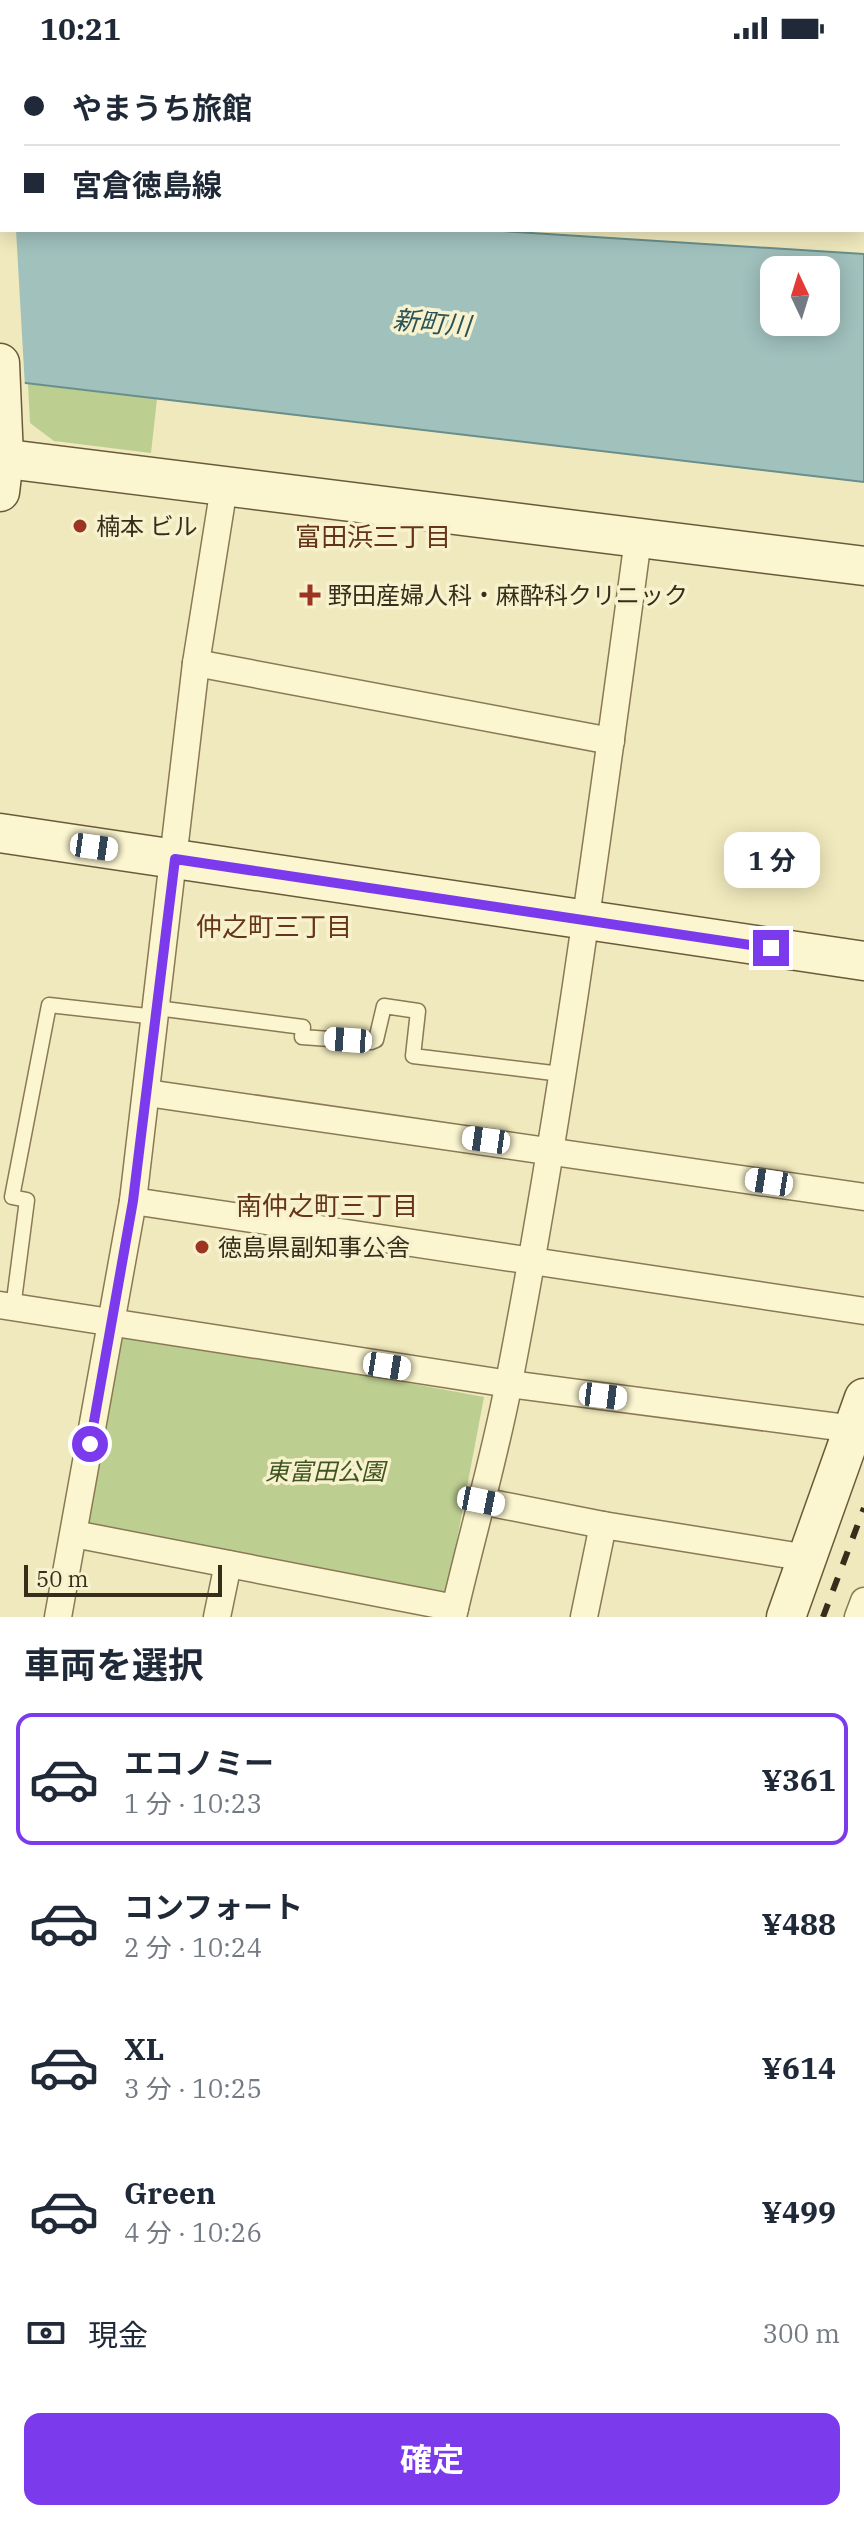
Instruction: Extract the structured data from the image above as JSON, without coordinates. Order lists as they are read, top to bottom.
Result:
{
  "districts": ["富田浜三丁目", "仲之町三丁目", "南仲之町三丁目"],
  "water": ["新町川"],
  "parks": ["東富田公園"],
  "places": {
    "other": ["楠本 ビル", "徳島県副知事公舎"],
    "health": ["野田産婦人科・麻酔科クリニック"]
  },
  "scale_bar": "50 m",
  "north": "top",
  "page": {
    "status": "10:21",
    "banner": ["やまうち旅館", "宮倉徳島線"],
    "bubble": "1 分",
    "scale": "50 m",
    "heading": "車両を選択",
    "list": [
      {
        "name": "エコノミー",
        "note": "1 分 · 10:23",
        "value": "¥361"
      },
      {
        "name": "コンフォート",
        "note": "2 分 · 10:24",
        "value": "¥488"
      },
      {
        "name": "XL",
        "note": "3 分 · 10:25",
        "value": "¥614"
      },
      {
        "name": "Green",
        "note": "4 分 · 10:26",
        "value": "¥499"
      }
    ],
    "pay": ["現金", "300 m"],
    "buttons": "確定"
  }
}
